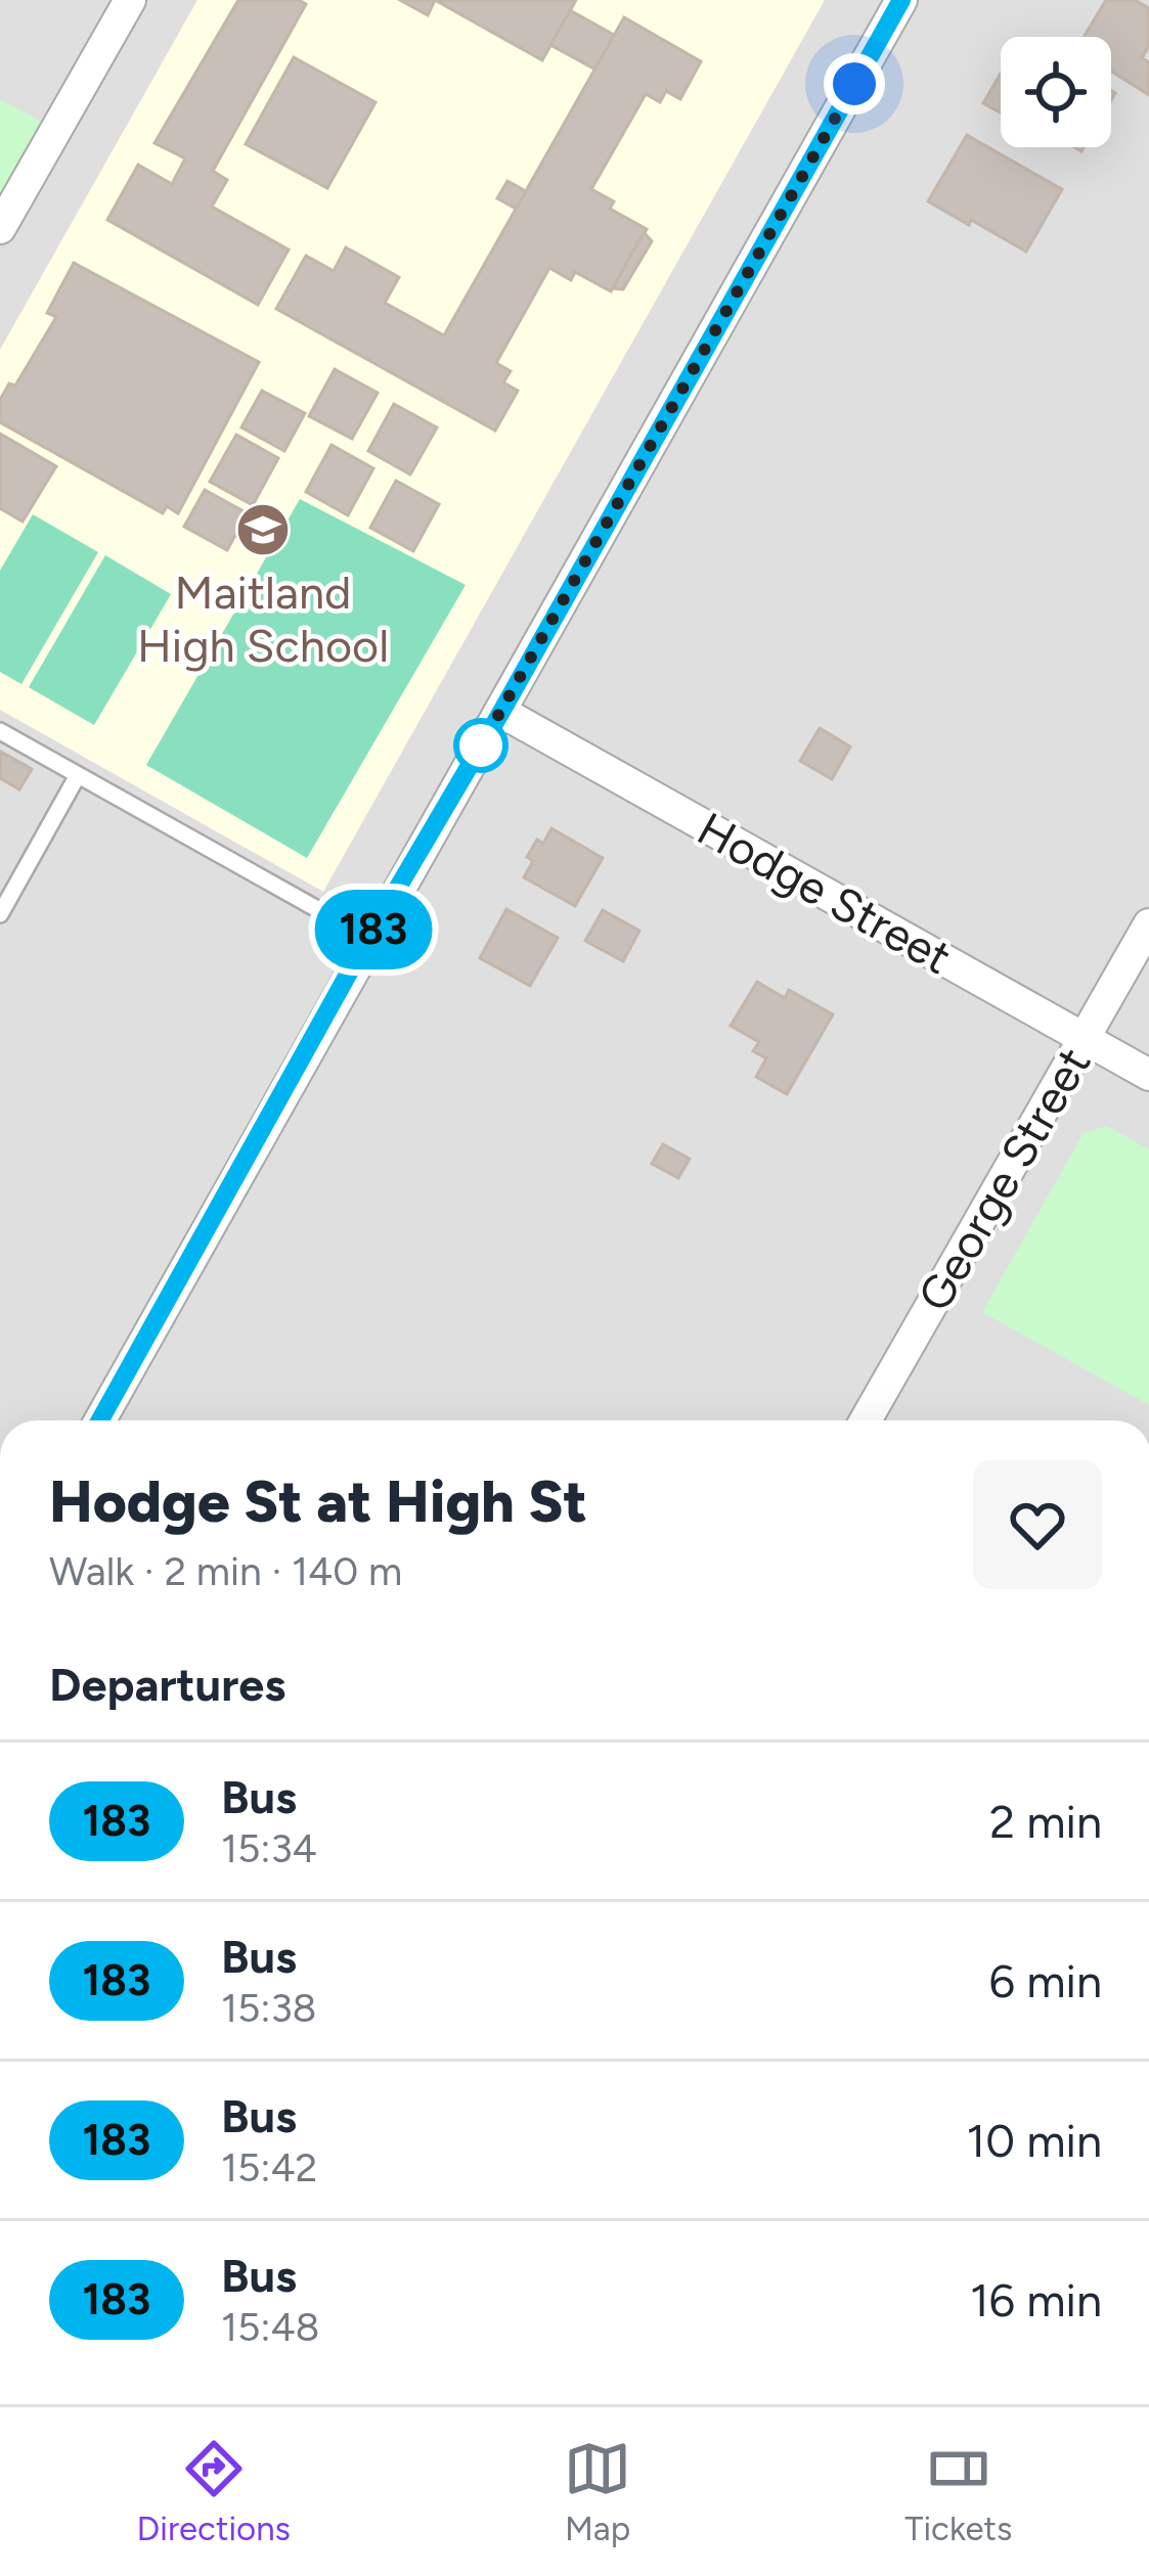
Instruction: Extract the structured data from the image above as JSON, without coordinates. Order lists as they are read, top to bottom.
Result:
{
  "streets": {
    "street": ["Hodge Street", "George Street"]
  },
  "crossings": [
    ["Hodge Street", "George Street"]
  ],
  "places": {
    "school or university": ["Maitland High School"]
  },
  "lines": ["bus line 183"],
  "page": {
    "on_map": "183",
    "heading": [
      ["Hodge St at High St", "Walk · 2 min · 140 m"],
      "Departures"
    ],
    "list": [
      {
        "mark": "183",
        "name": "Bus",
        "note": "15:34",
        "value": "2 min"
      },
      {
        "mark": "183",
        "name": "Bus",
        "note": "15:38",
        "value": "6 min"
      },
      {
        "mark": "183",
        "name": "Bus",
        "note": "15:42",
        "value": "10 min"
      },
      {
        "mark": "183",
        "name": "Bus",
        "note": "15:48",
        "value": "16 min"
      }
    ],
    "tabs": ["Directions", "Map", "Tickets"]
  }
}
